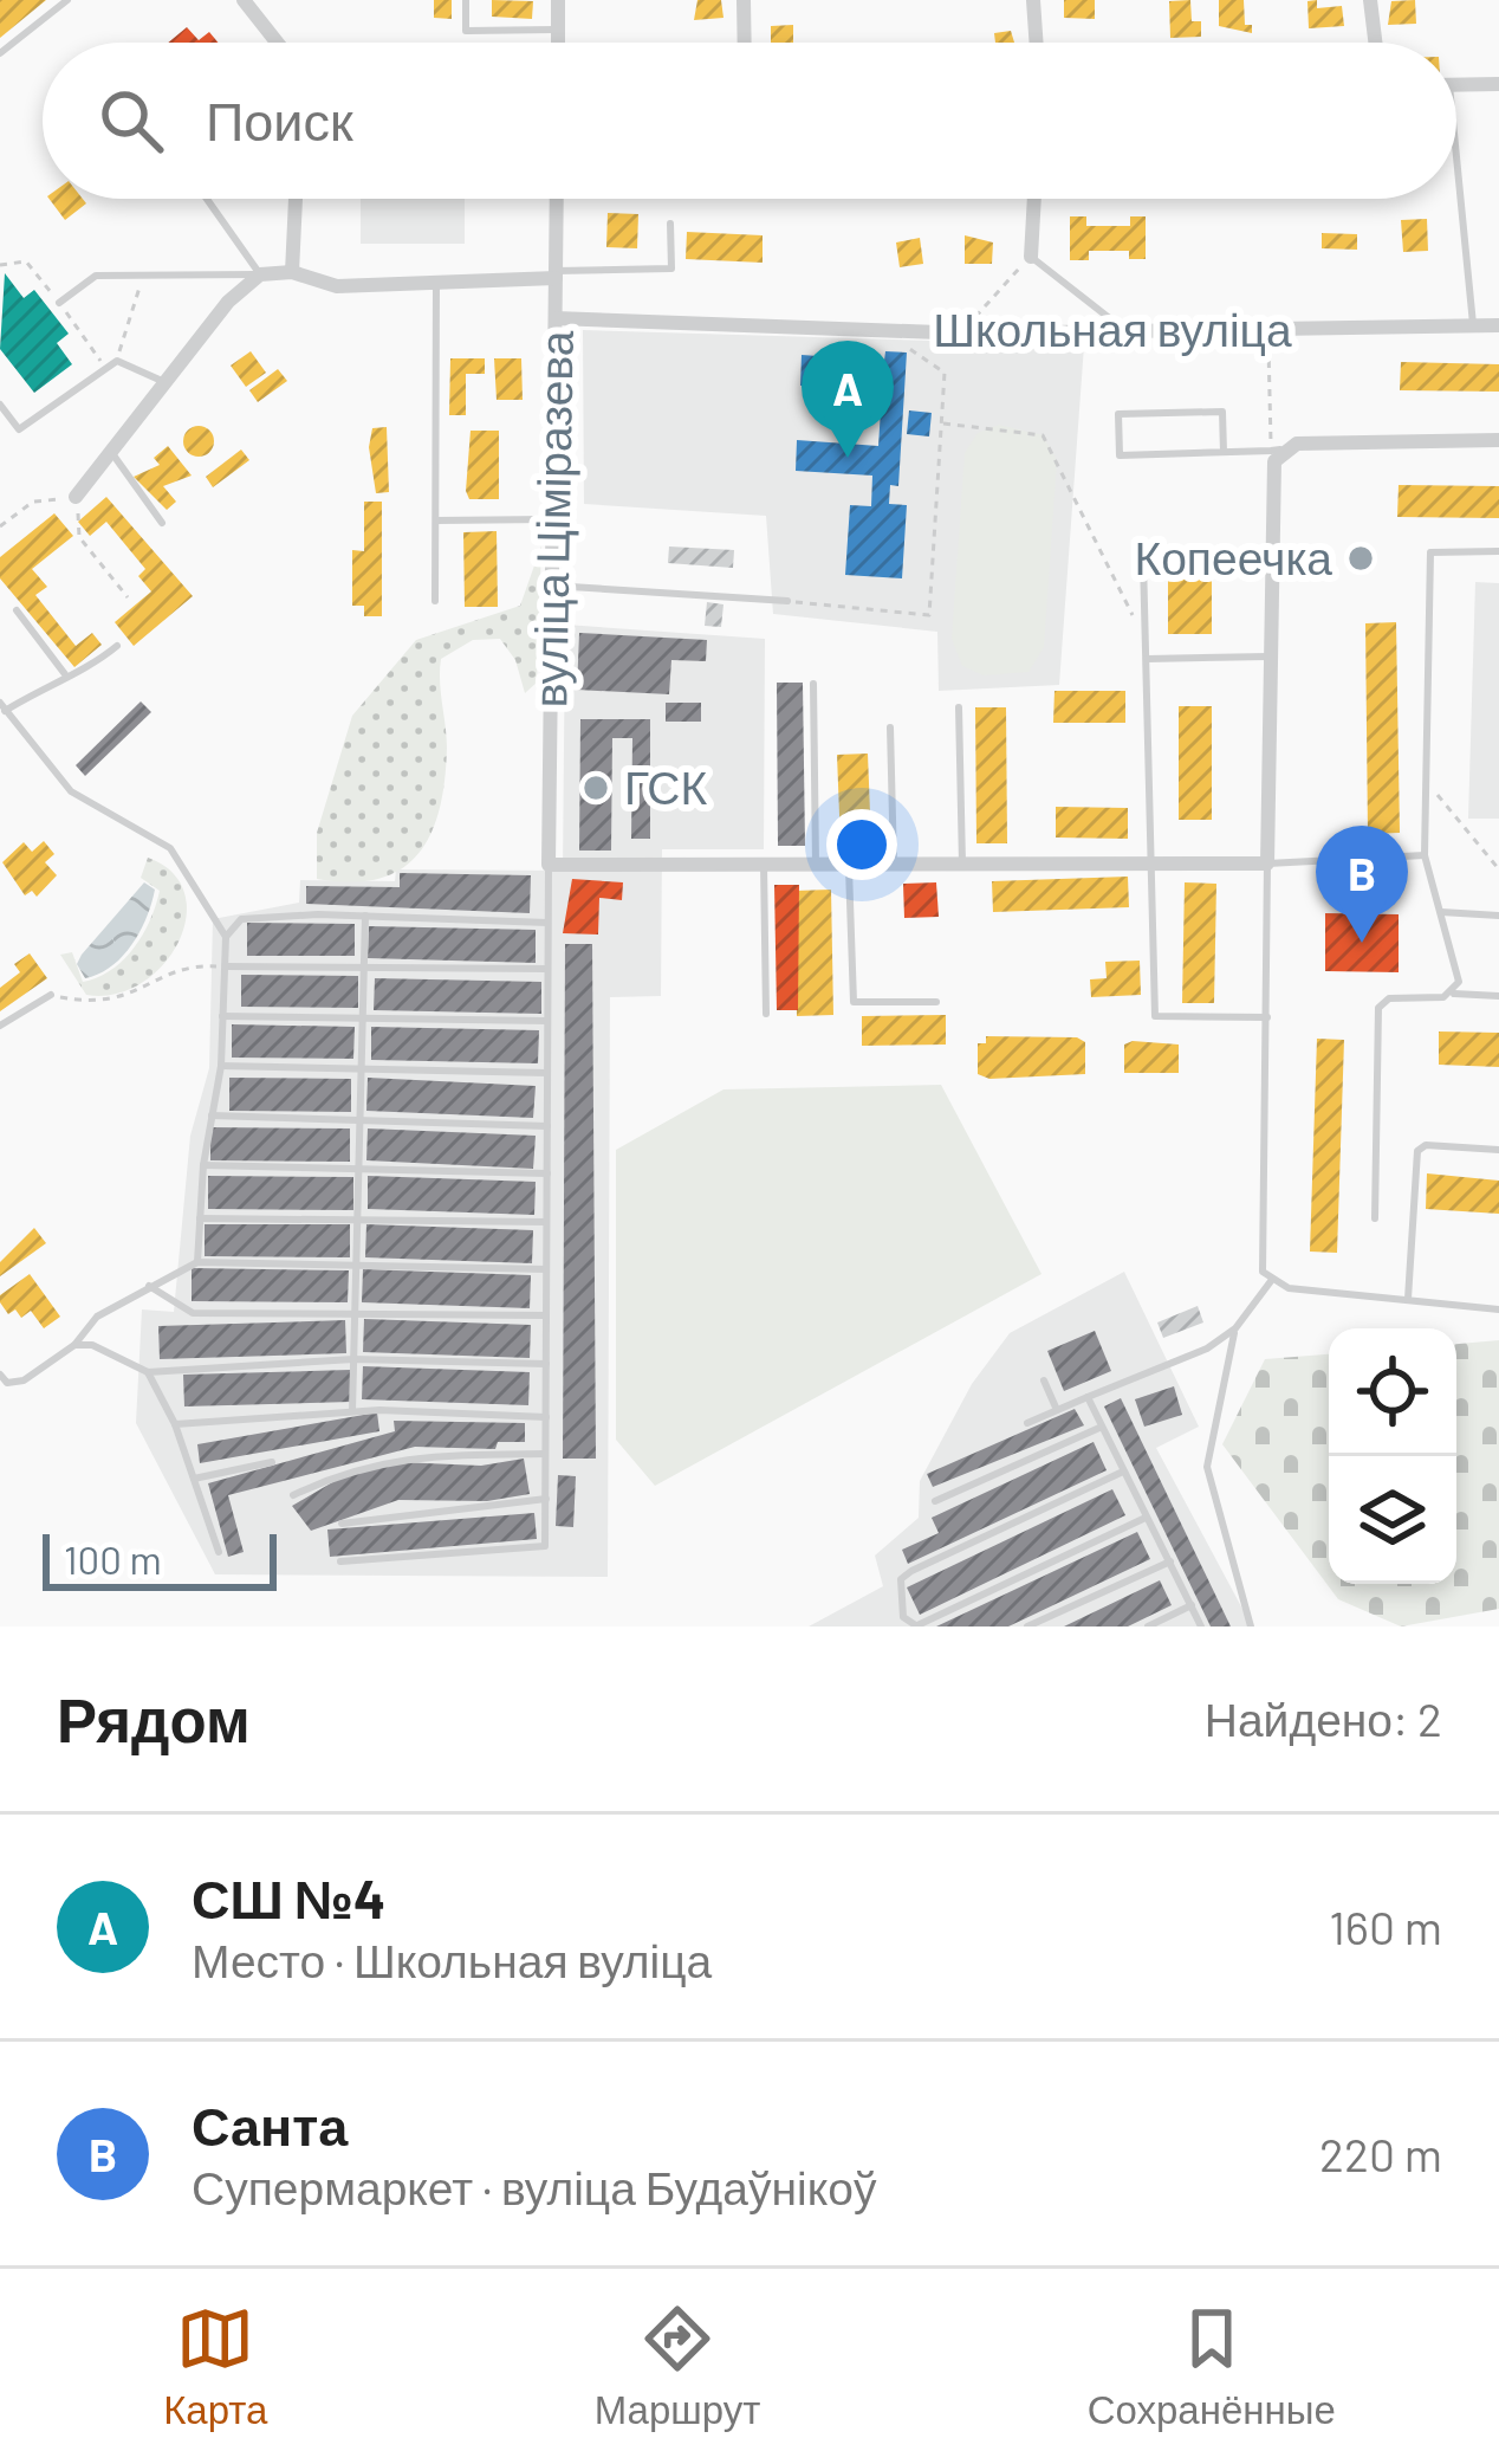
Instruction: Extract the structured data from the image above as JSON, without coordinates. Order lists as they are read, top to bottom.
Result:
{
  "streets": {
    "street": ["Школьная вуліца", "вуліца Ціміразева"]
  },
  "crossings": [
    ["Школьная вуліца", "вуліца Ціміразева"]
  ],
  "places": ["Копеечка", "ГСК"],
  "scale_bar": "100 m",
  "page": {
    "search": "Поиск",
    "pins": ["A", "B"],
    "scale": "100 m",
    "heading": ["Рядом", "Найдено: 2"],
    "list": [
      {
        "mark": "A",
        "name": "СШ №4",
        "note": "Место · Школьная вуліца",
        "value": "160 m"
      },
      {
        "mark": "B",
        "name": "Санта",
        "note": "Супермаркет · вуліца Будаўнікоў",
        "value": "220 m"
      }
    ],
    "nav": ["Карта", "Маршрут", "Сохранённые"]
  }
}
